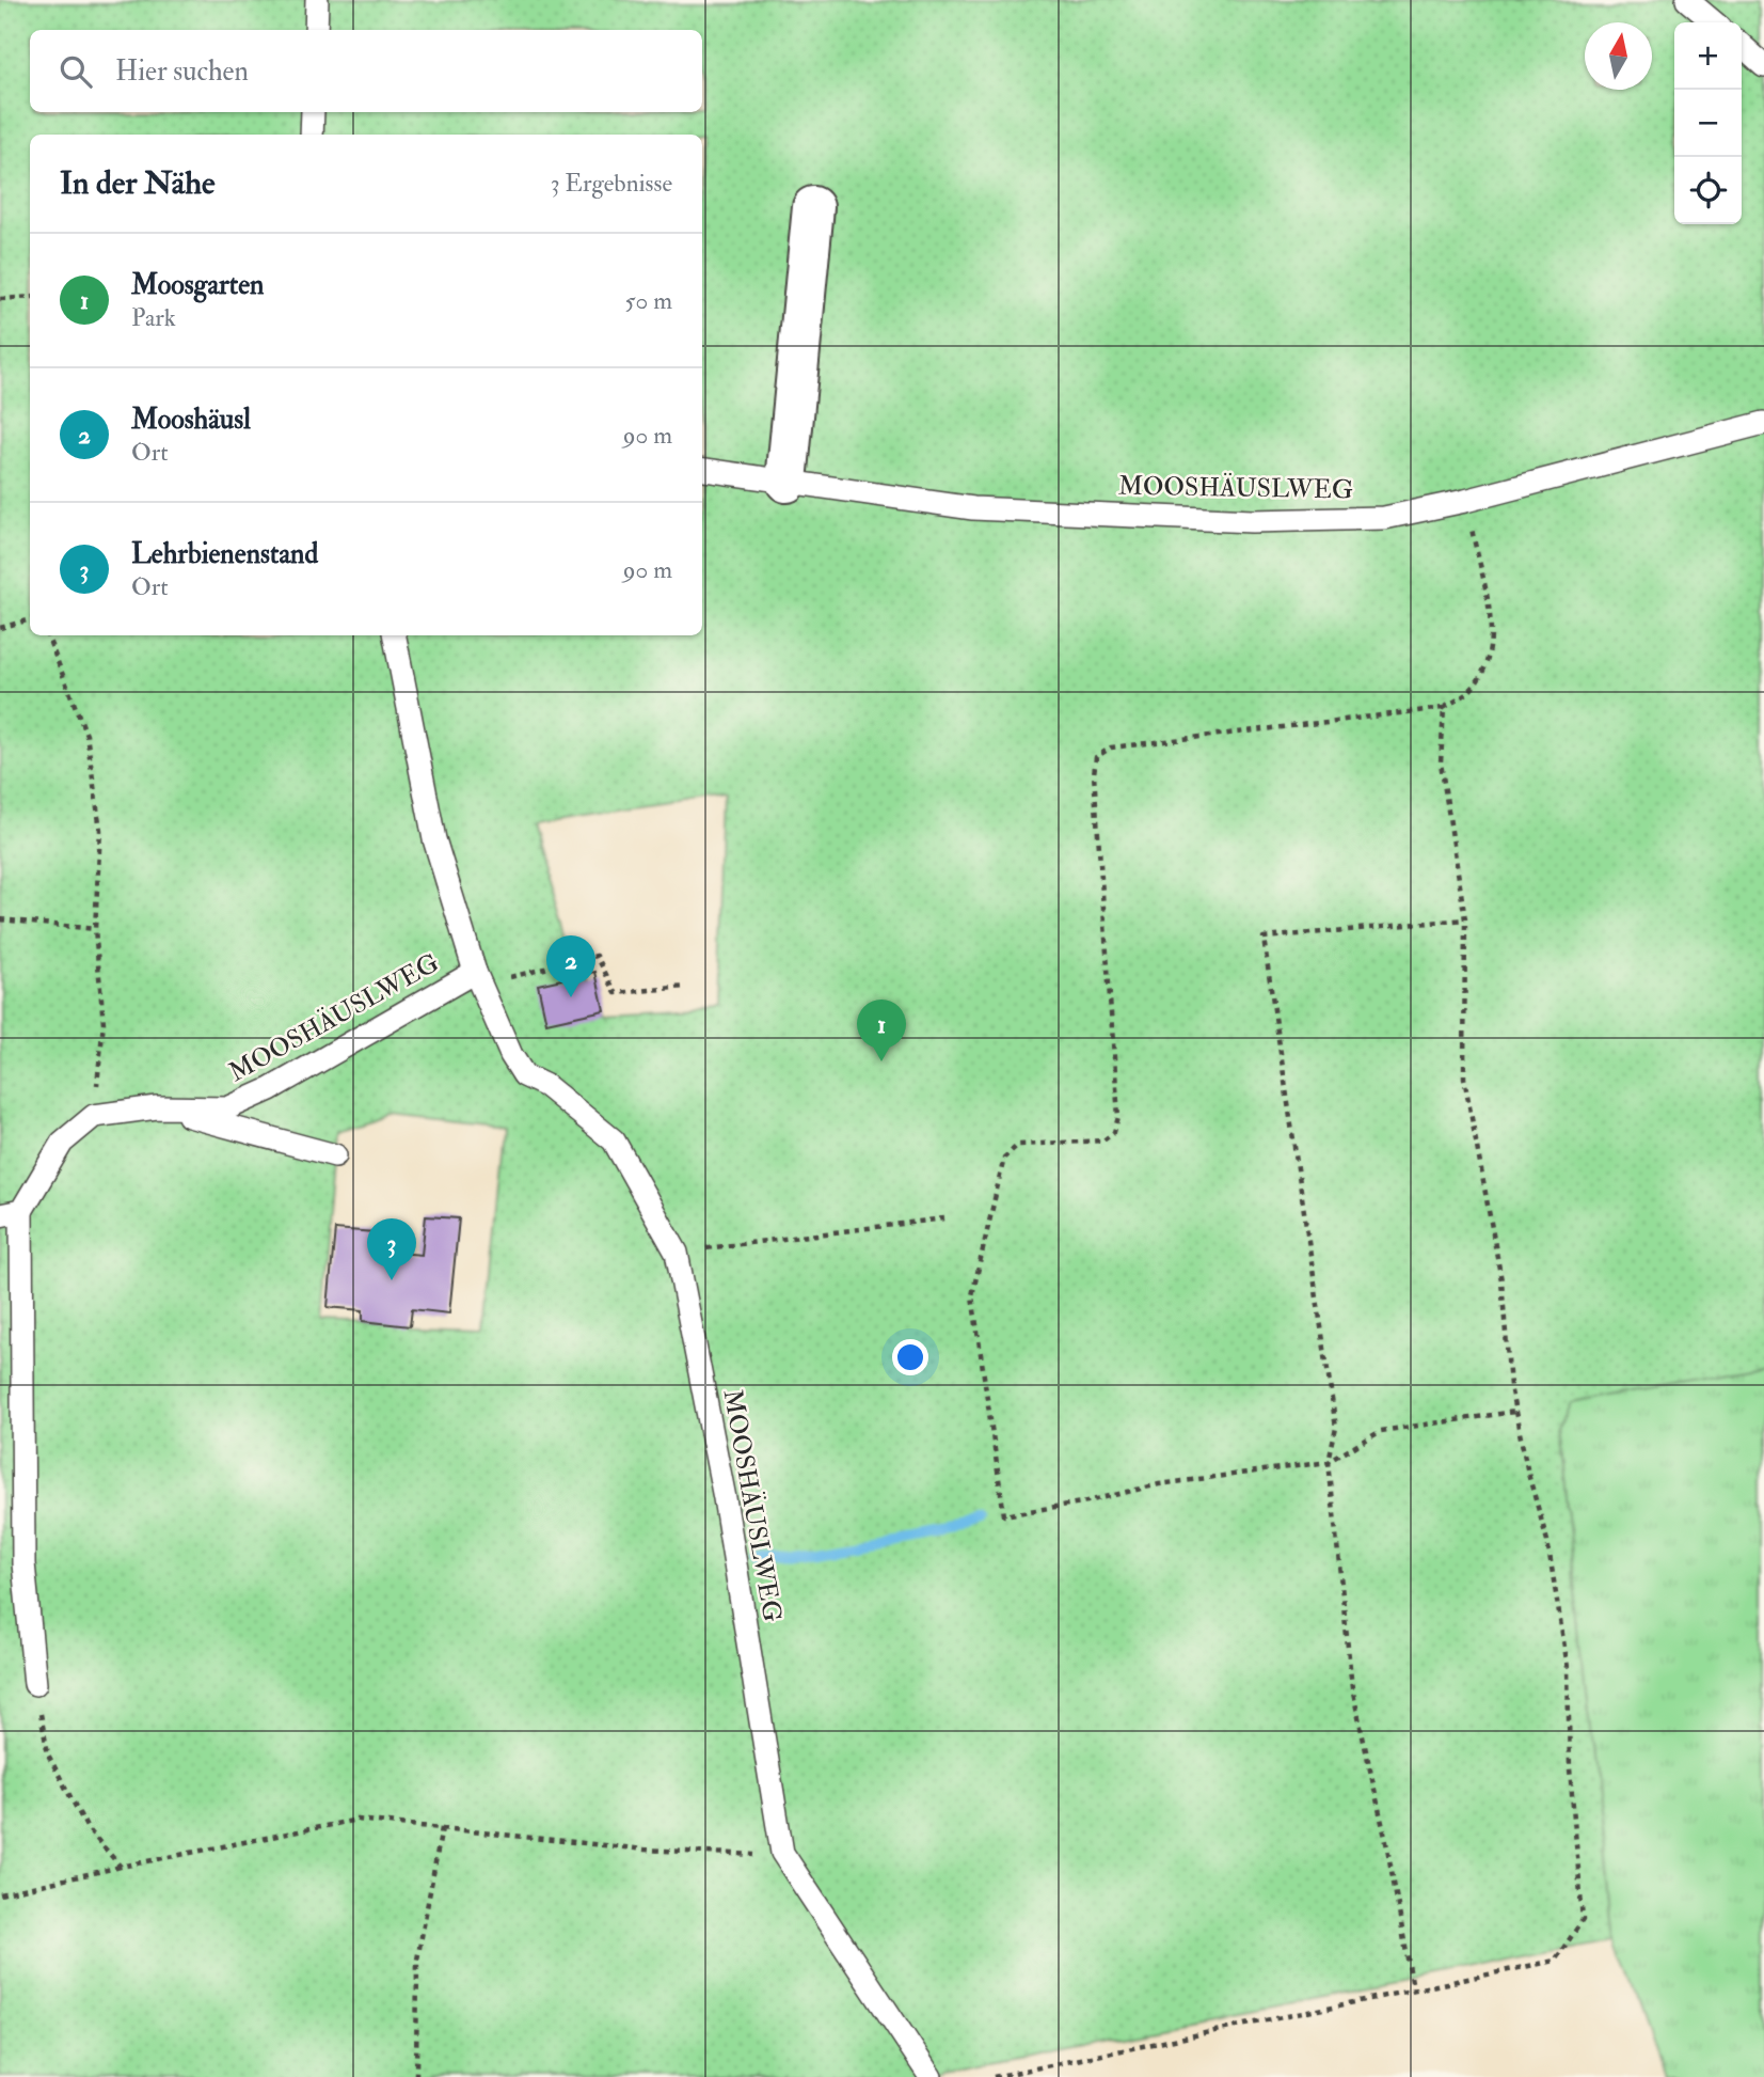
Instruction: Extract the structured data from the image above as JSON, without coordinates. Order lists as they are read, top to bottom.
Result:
{
  "streets": {
    "lane": ["MOOSHÄUSLWEG"]
  },
  "north": "top",
  "page": {
    "map_buttons": ["+", "−"],
    "search": "Hier suchen",
    "heading": ["In der Nähe", "3 Ergebnisse"],
    "list": [
      {
        "mark": "1",
        "name": "Moosgarten",
        "note": "Park",
        "value": "50 m"
      },
      {
        "mark": "2",
        "name": "Mooshäusl",
        "note": "Ort",
        "value": "90 m"
      },
      {
        "mark": "3",
        "name": "Lehrbienenstand",
        "note": "Ort",
        "value": "90 m"
      }
    ],
    "pins": ["2", "1", "3"]
  }
}
